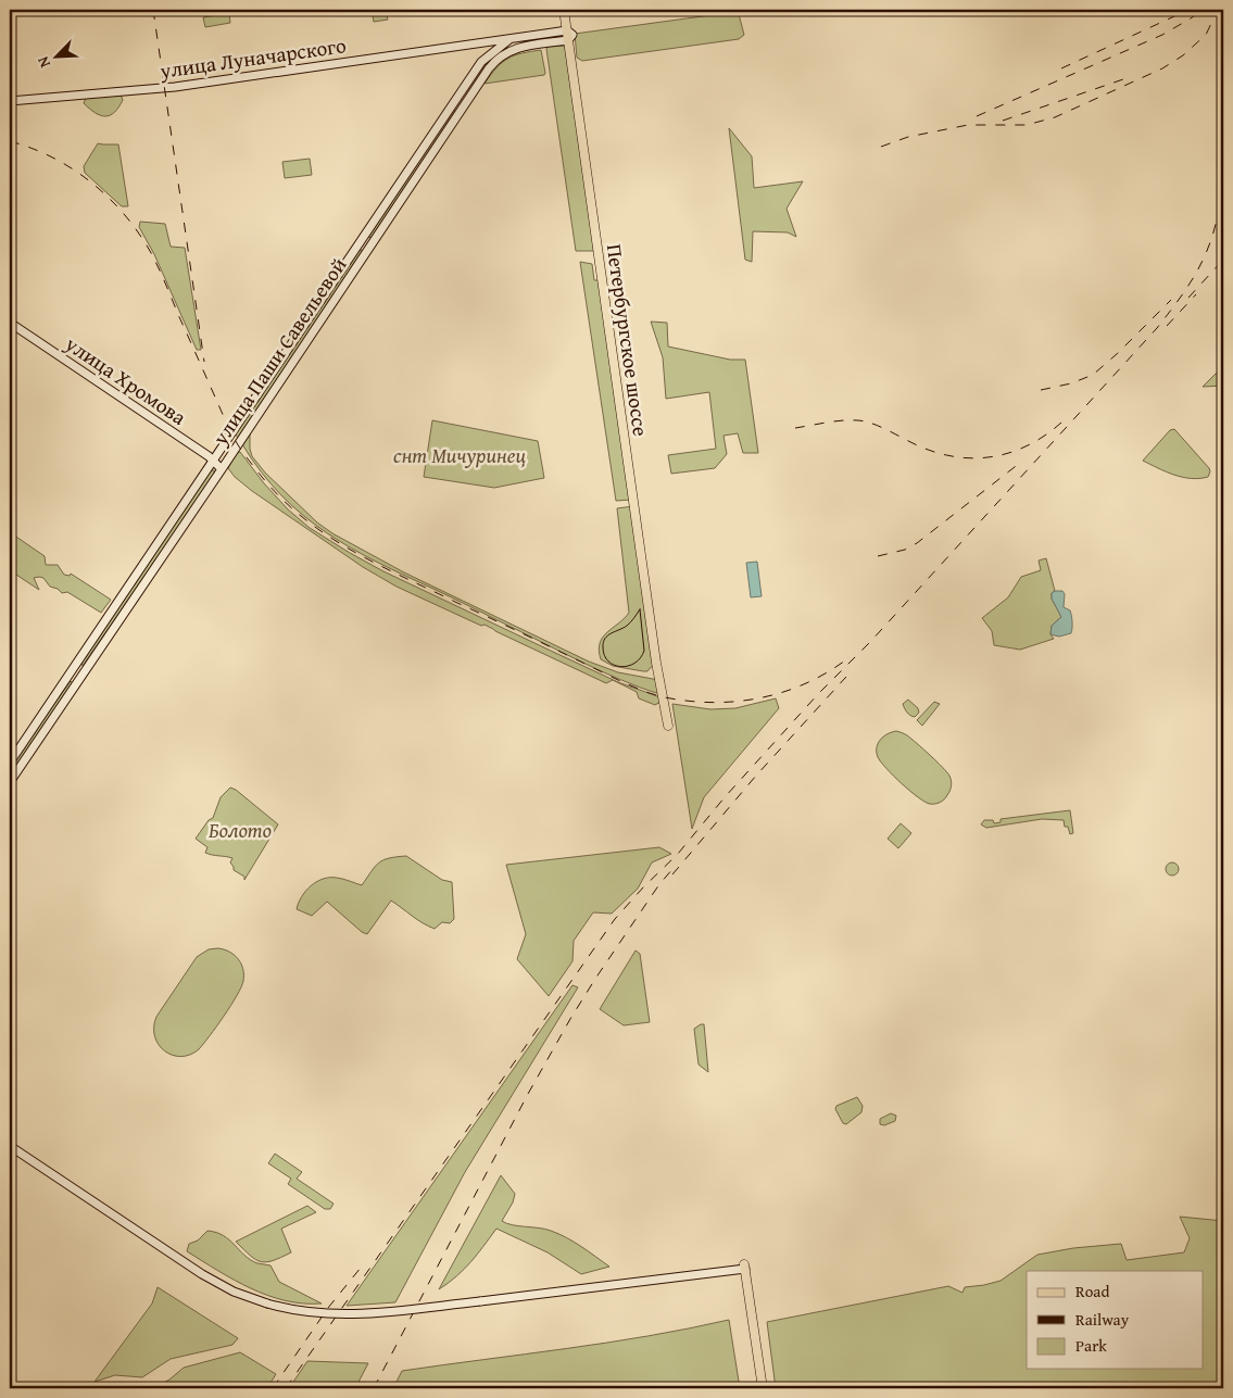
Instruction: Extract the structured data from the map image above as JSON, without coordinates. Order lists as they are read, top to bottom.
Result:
{
  "streets": {
    "main road": [
      "улица Луначарского",
      "Петербургское шоссе",
      "улица Паши Савельевой",
      "улица Хромова"
    ]
  },
  "crossings": [
    ["улица Луначарского", "улица Паши Савельевой"],
    ["Петербургское шоссе", "улица Паши Савельевой"],
    ["улица Паши Савельевой", "улица Хромова"]
  ],
  "parks": ["снт Мичуринец", "Болото"],
  "legend": ["Road", "Railway", "Park"],
  "north": "bottom left"
}
